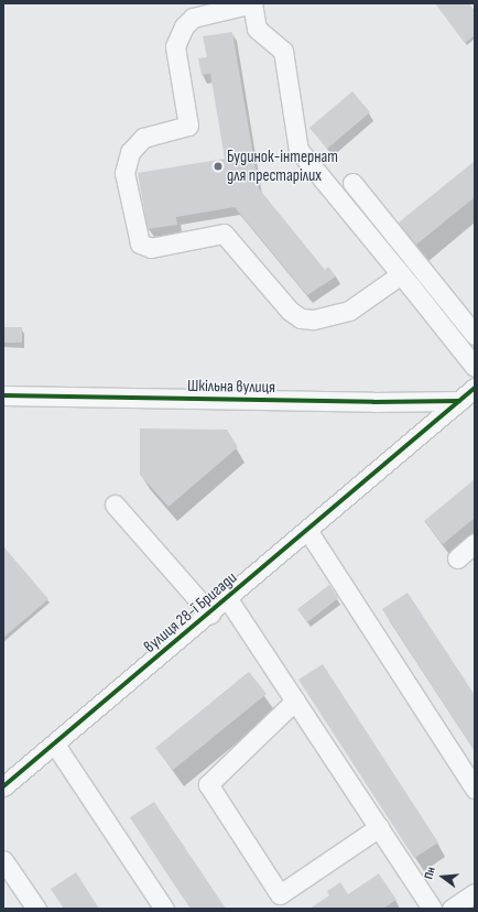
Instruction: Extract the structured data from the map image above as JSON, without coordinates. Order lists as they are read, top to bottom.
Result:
{
  "streets": {
    "street": ["Шкільна вулиця", "вулиця 28-ї Бригади"]
  },
  "crossings": [
    ["Шкільна вулиця", "вулиця 28-ї Бригади"]
  ],
  "places": ["Будинок-інтернат для престарілих"],
  "north": "left"
}
